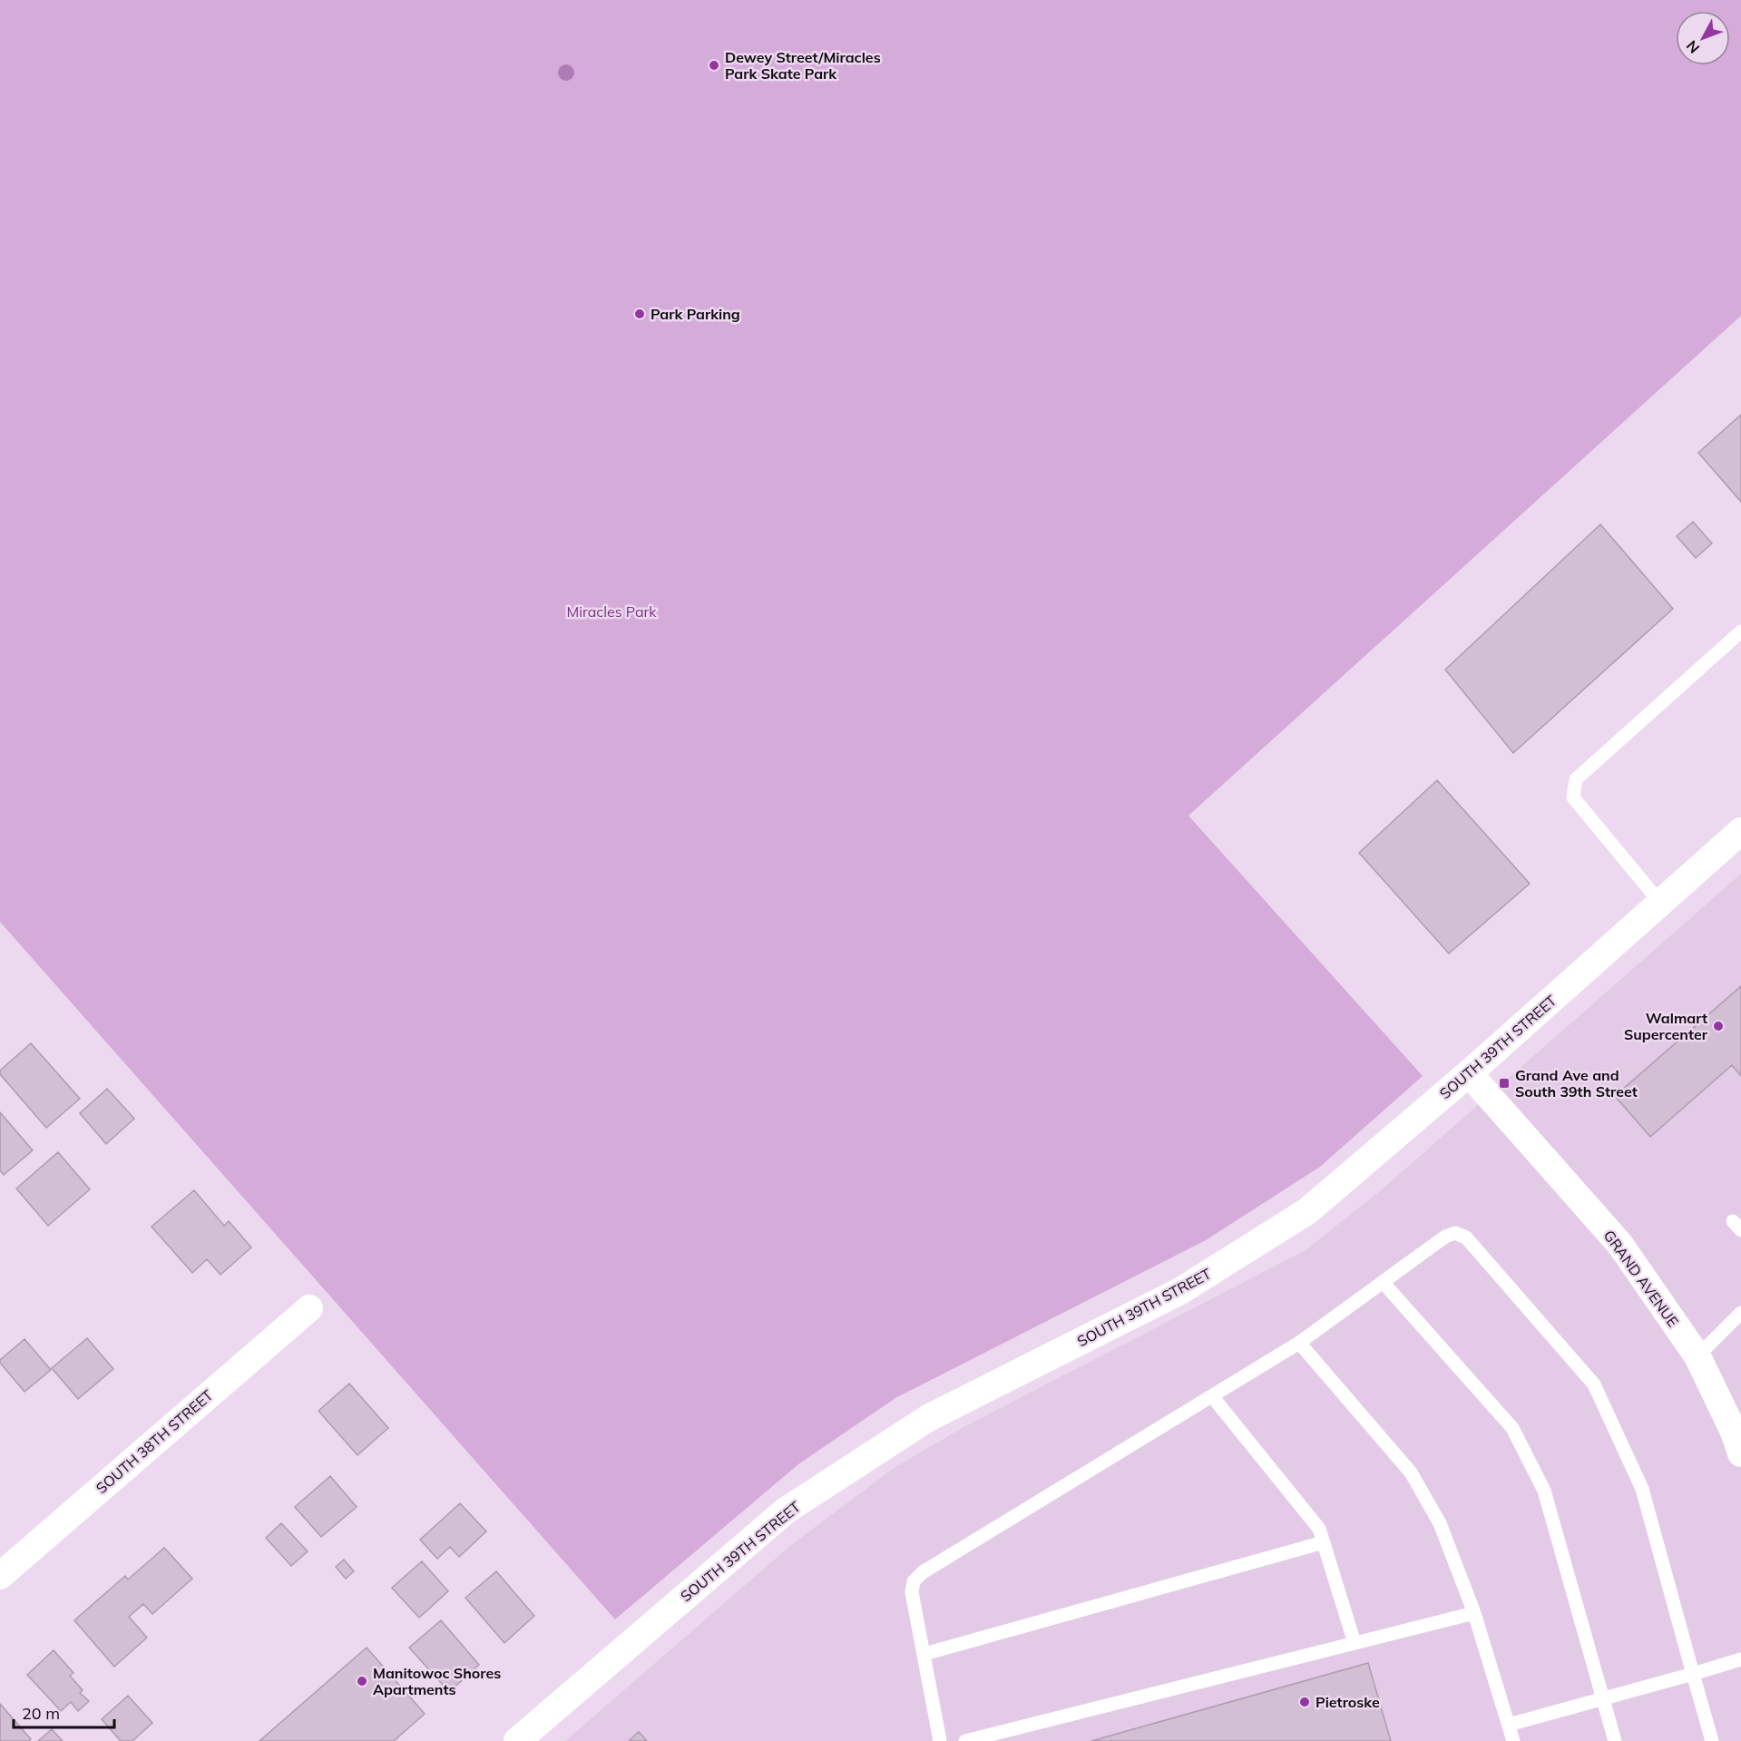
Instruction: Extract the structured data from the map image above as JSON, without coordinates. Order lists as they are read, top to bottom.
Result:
{
  "streets": {
    "street": ["SOUTH 39TH STREET", "GRAND AVENUE", "SOUTH 38TH STREET"]
  },
  "crossings": [
    ["SOUTH 39TH STREET", "GRAND AVENUE"]
  ],
  "parks": ["Miracles Park"],
  "places": {
    "other": [
      "Dewey Street/Miracles Park Skate Park",
      "Park Parking",
      "Walmart Supercenter",
      "Manitowoc Shores Apartments",
      "Pietroske"
    ],
    "transit": ["Grand Ave and South 39th Street"]
  },
  "scale_bar": "20 m",
  "north": "bottom left"
}
